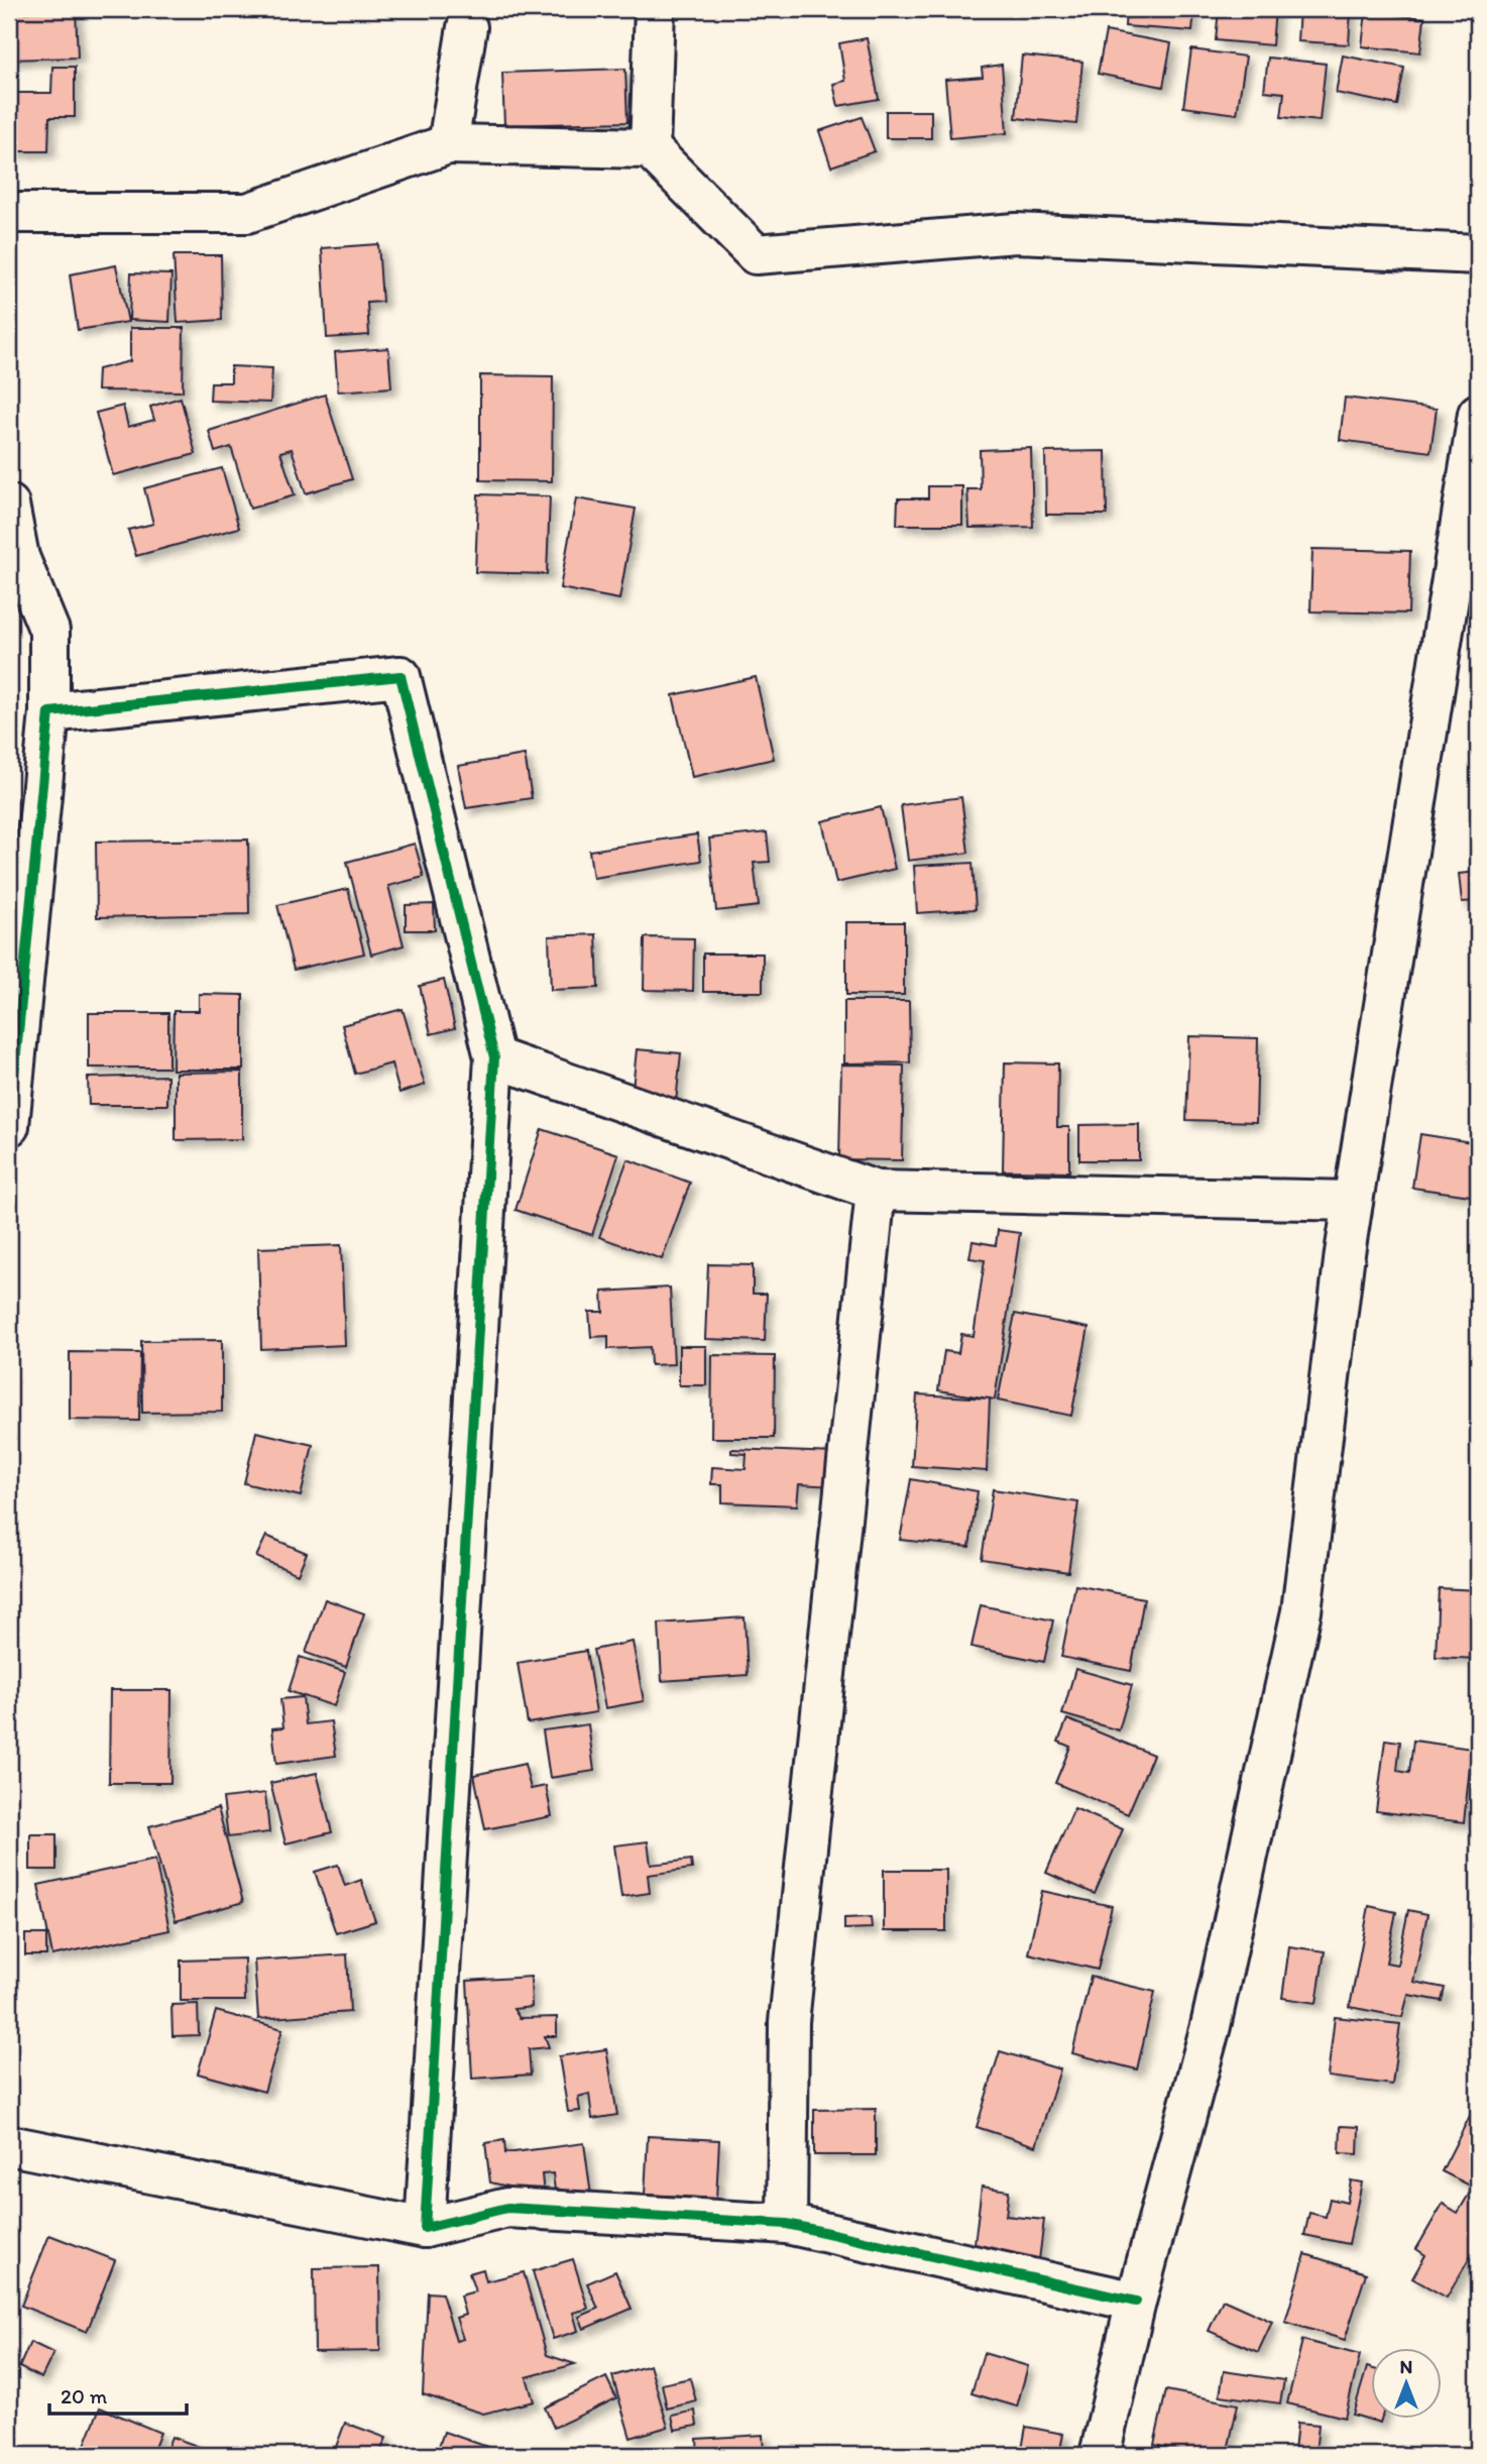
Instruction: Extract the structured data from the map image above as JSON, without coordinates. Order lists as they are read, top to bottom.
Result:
{
  "scale_bar": "20 m",
  "north": "top"
}
